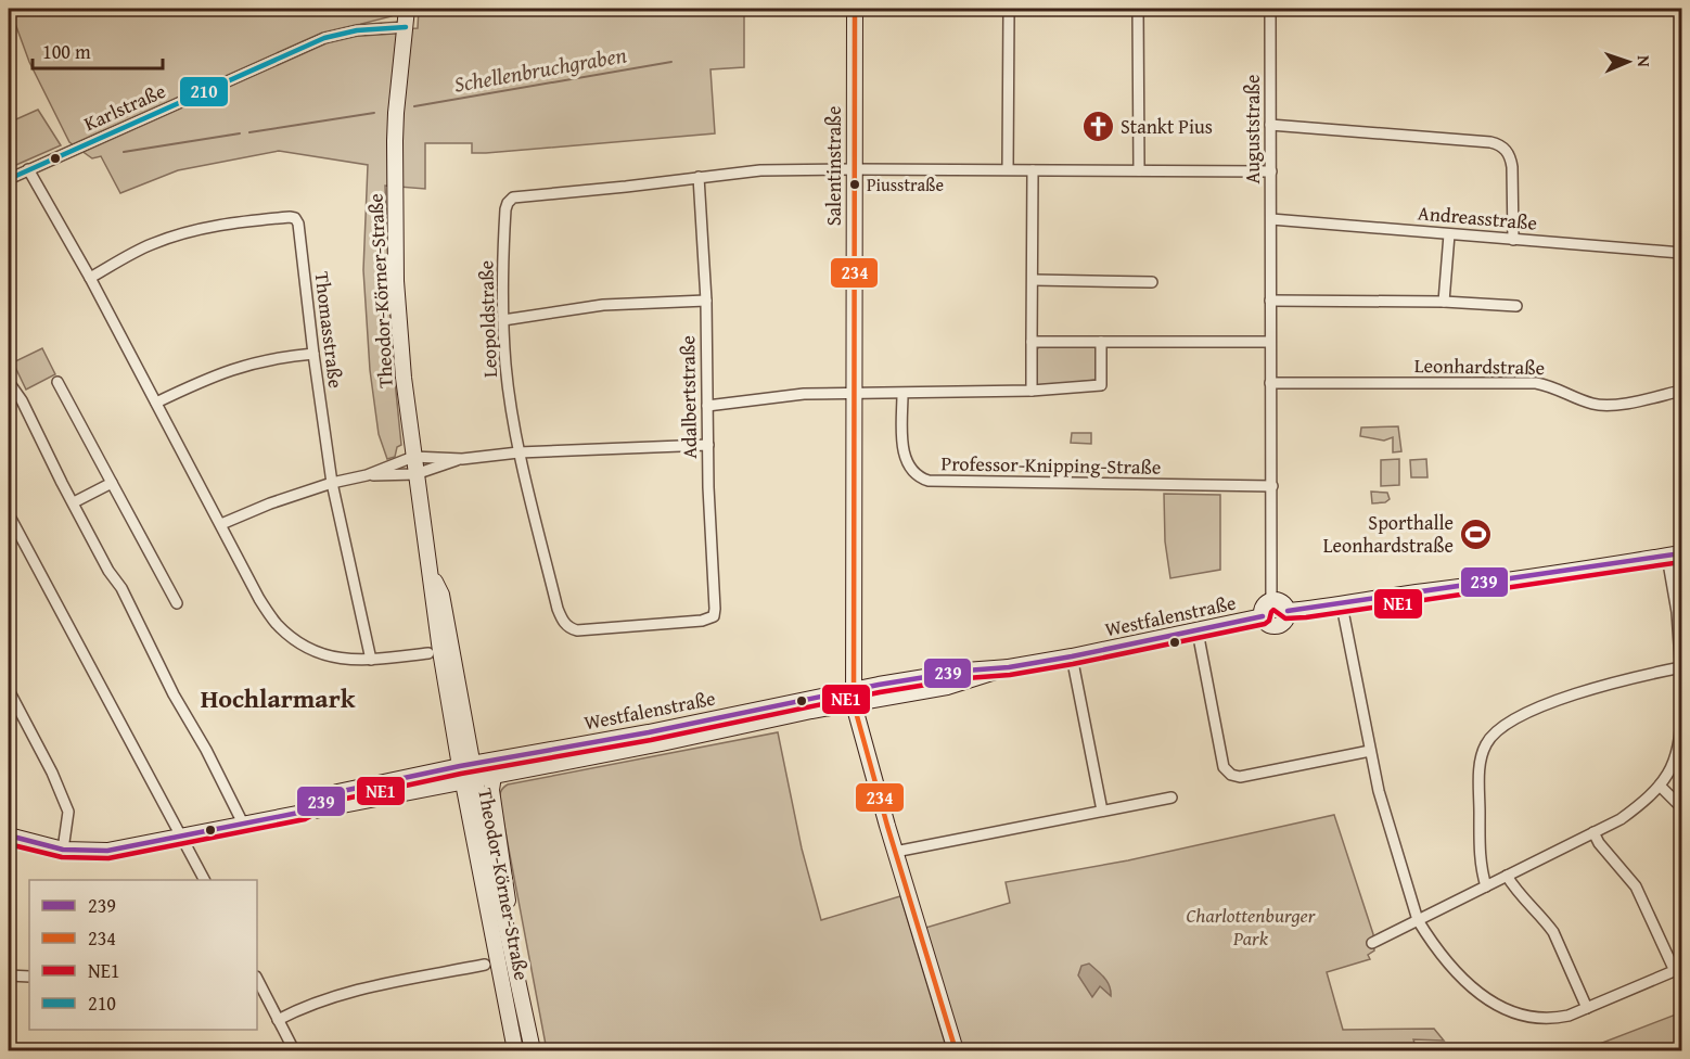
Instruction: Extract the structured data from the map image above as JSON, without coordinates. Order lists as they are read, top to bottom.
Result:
{
  "streets": {
    "main road": ["Salentinstraße", "Theodor-Körner-Straße", "Westfalenstraße"],
    "street": [
      "Karlstraße",
      "Auguststraße",
      "Andreasstraße",
      "Leopoldstraße",
      "Thomasstraße",
      "Leonhardstraße",
      "Adalbertstraße",
      "Professor-Knipping-Straße"
    ]
  },
  "crossings": [
    ["Karlstraße", "Theodor-Körner-Straße"],
    ["Auguststraße", "Andreasstraße"],
    ["Auguststraße", "Leonhardstraße"],
    ["Auguststraße", "Professor-Knipping-Straße"],
    ["Auguststraße", "Westfalenstraße"],
    ["Salentinstraße", "Leopoldstraße"],
    ["Salentinstraße", "Westfalenstraße"],
    ["Theodor-Körner-Straße", "Westfalenstraße"],
    ["Leopoldstraße", "Adalbertstraße"]
  ],
  "districts": ["Hochlarmark"],
  "water": ["Schellenbruchgraben"],
  "parks": ["Charlottenburger Park"],
  "places": {
    "church": ["Stankt Pius"],
    "other": ["Piusstraße"],
    "sports": ["Sporthalle Leonhardstraße"]
  },
  "lines": [
    "transit line 234",
    "transit line 210",
    "transit line 239",
    "transit line NE1"
  ],
  "legend": [
    "239",
    "234",
    "NE1",
    "210"
  ],
  "scale_bar": "100 m",
  "north": "right"
}
